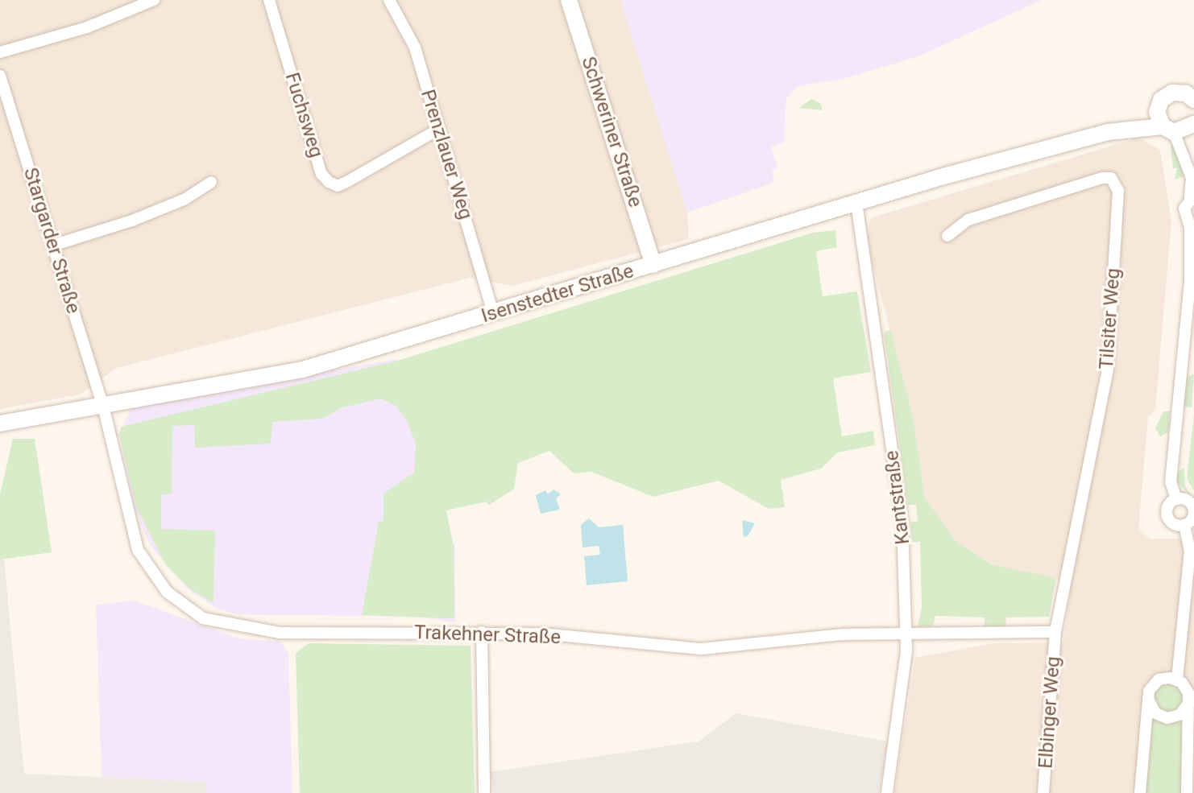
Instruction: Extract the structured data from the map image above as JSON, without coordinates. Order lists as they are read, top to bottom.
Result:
{
  "streets": {
    "street": [
      "Fuchsweg",
      "Schweriner Straße",
      "Prenzlauer Weg",
      "Stargarder Straße",
      "Isenstedter Straße",
      "Tilsiter Weg",
      "Kantstraße",
      "Trakehner Straße",
      "Elbinger Weg"
    ]
  },
  "crossings": [
    ["Fuchsweg", "Prenzlauer Weg"],
    ["Schweriner Straße", "Isenstedter Straße"],
    ["Prenzlauer Weg", "Isenstedter Straße"],
    ["Stargarder Straße", "Isenstedter Straße"],
    ["Stargarder Straße", "Trakehner Straße"],
    ["Isenstedter Straße", "Kantstraße"],
    ["Isenstedter Straße", "Trakehner Straße"],
    ["Tilsiter Weg", "Trakehner Straße"],
    ["Tilsiter Weg", "Elbinger Weg"],
    ["Kantstraße", "Trakehner Straße"],
    ["Trakehner Straße", "Elbinger Weg"]
  ]
}
